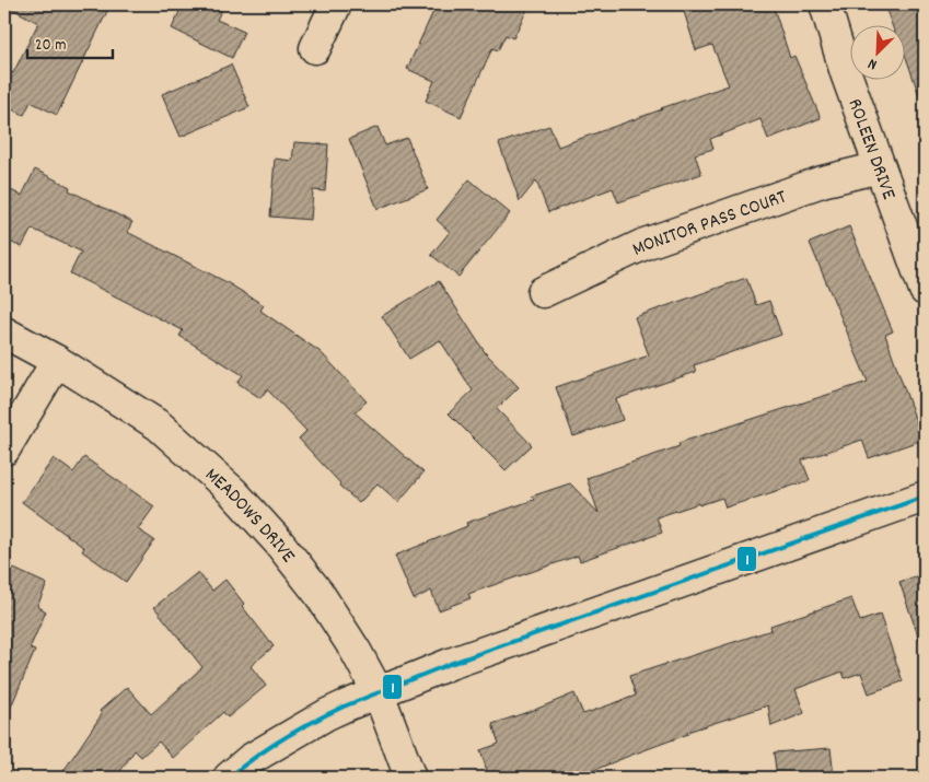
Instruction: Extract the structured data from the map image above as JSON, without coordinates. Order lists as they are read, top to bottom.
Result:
{
  "streets": {
    "street": ["ROLEEN DRIVE", "MONITOR PASS COURT", "MEADOWS DRIVE"]
  },
  "crossings": [
    ["ROLEEN DRIVE", "MONITOR PASS COURT"]
  ],
  "lines": ["transit line 1"],
  "scale_bar": "20 m",
  "north": "bottom left"
}
